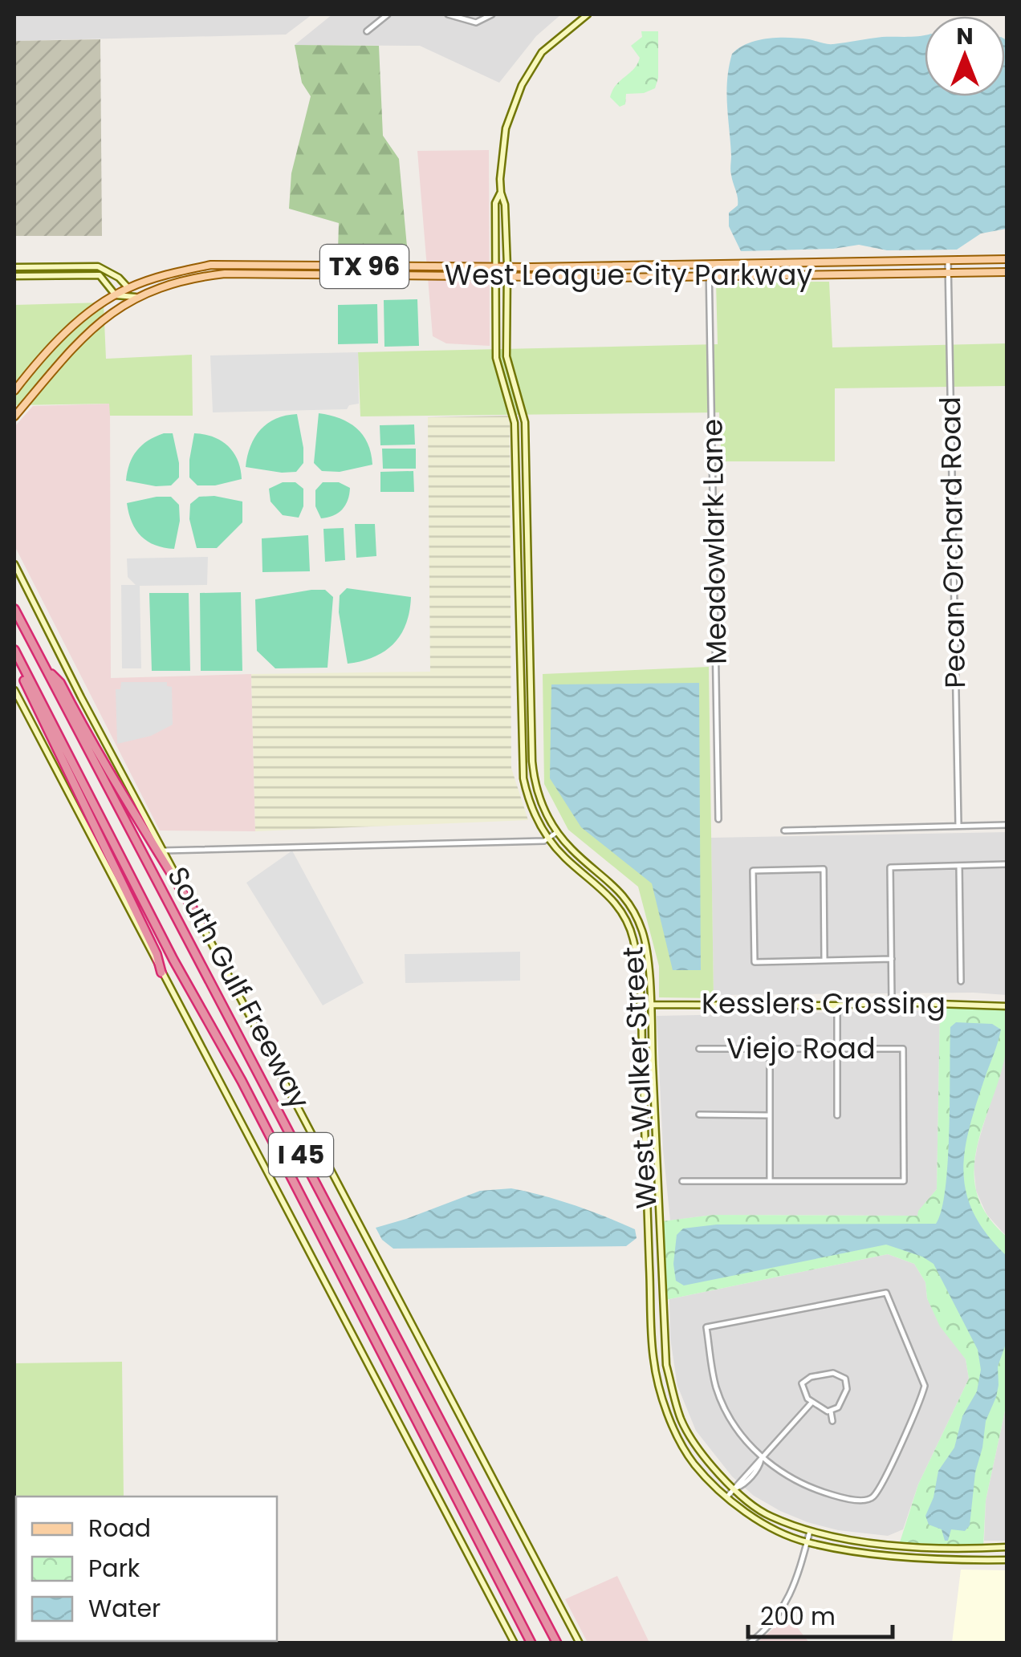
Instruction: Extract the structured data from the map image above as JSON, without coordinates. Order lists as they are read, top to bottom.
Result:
{
  "streets": {
    "highway": ["South Gulf Freeway", "I 45"],
    "main road": ["TX 96", "West League City Parkway"],
    "street": [
      "Meadowlark Lane",
      "Pecan Orchard Road",
      "Kesslers Crossing",
      "Viejo Road",
      "West Walker Street"
    ]
  },
  "crossings": [
    ["West League City Parkway", "Meadowlark Lane"],
    ["West League City Parkway", "Pecan Orchard Road"],
    ["West League City Parkway", "West Walker Street"],
    ["Kesslers Crossing", "West Walker Street"]
  ],
  "legend": ["Road", "Park", "Water"],
  "scale_bar": "200 m",
  "north": "top"
}
